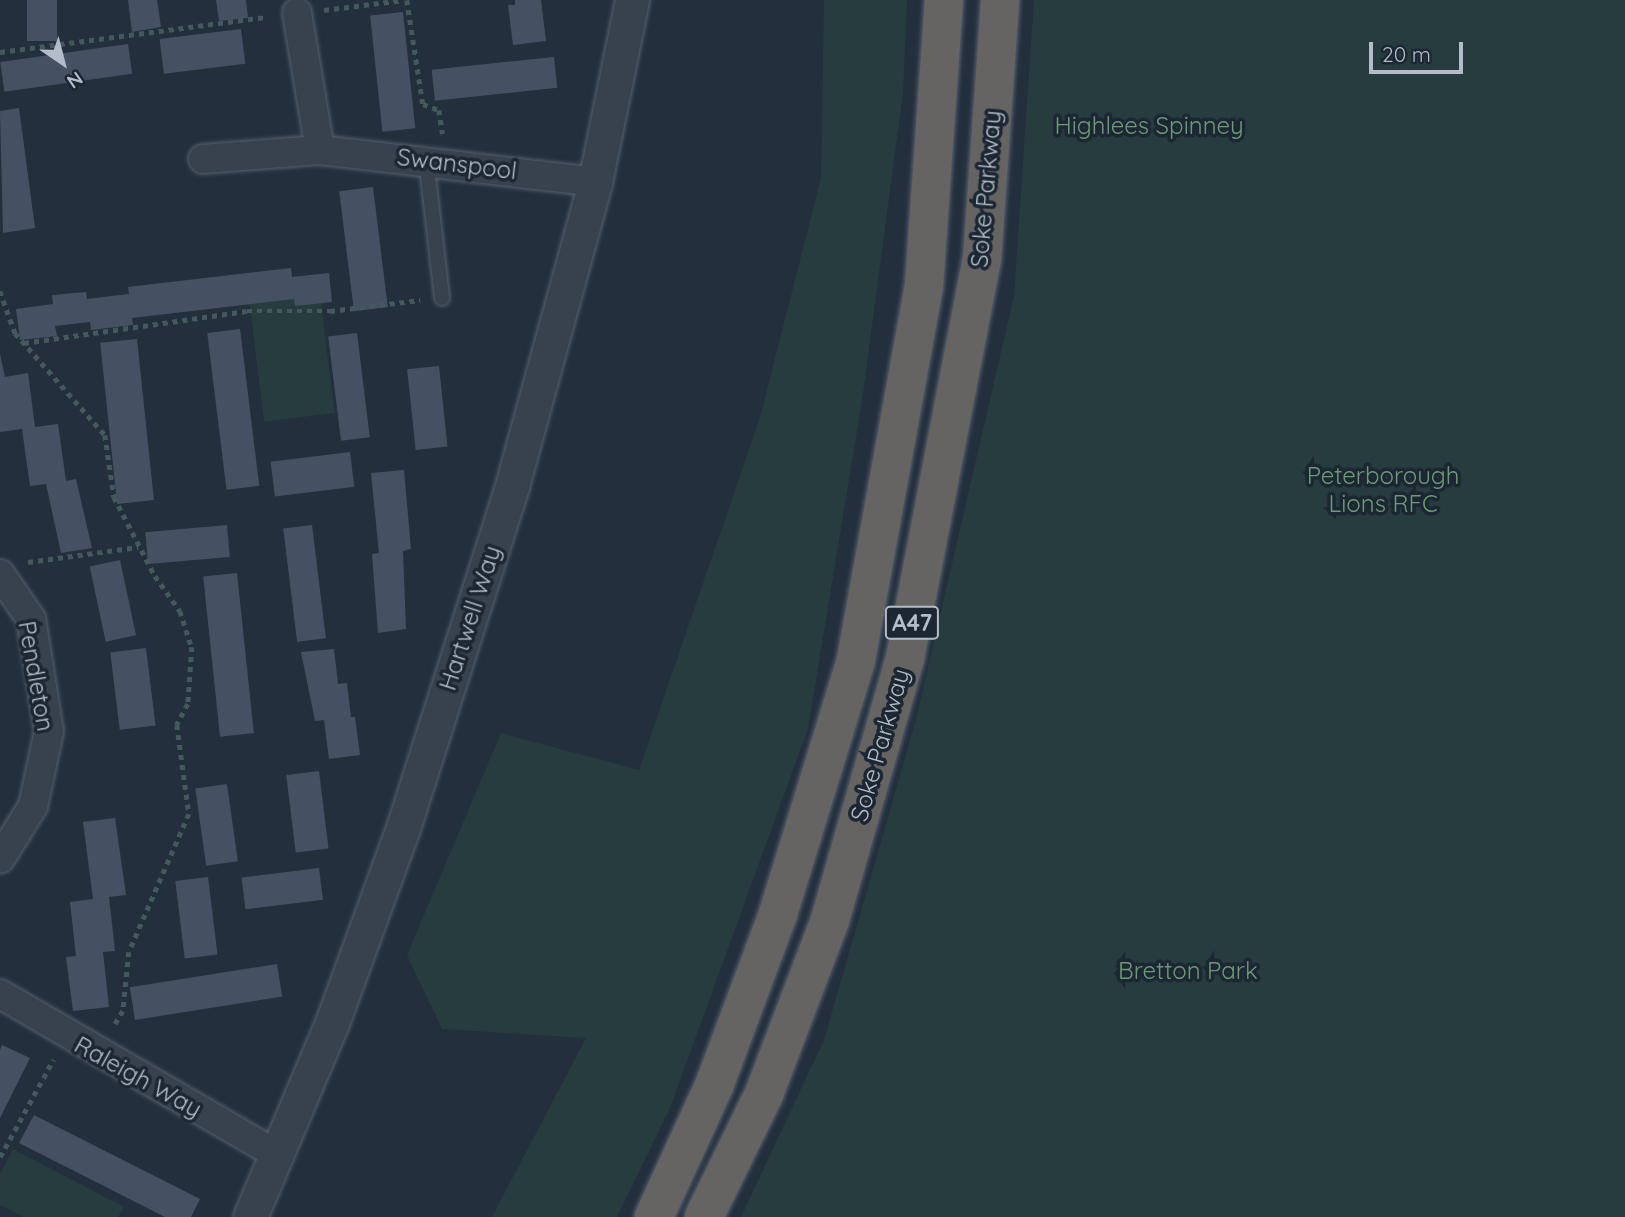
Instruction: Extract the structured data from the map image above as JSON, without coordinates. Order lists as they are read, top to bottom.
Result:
{
  "streets": {
    "highway": ["Soke Parkway", "A47"],
    "street": [
      "Swanspool",
      "Hartwell Way",
      "Pendleton",
      "Raleigh Way"
    ]
  },
  "crossings": [
    ["Swanspool", "Hartwell Way"],
    ["Hartwell Way", "Raleigh Way"]
  ],
  "parks": ["Highlees Spinney", "Peterborough Lions RFC", "Bretton Park"],
  "scale_bar": "20 m",
  "north": "bottom right"
}
